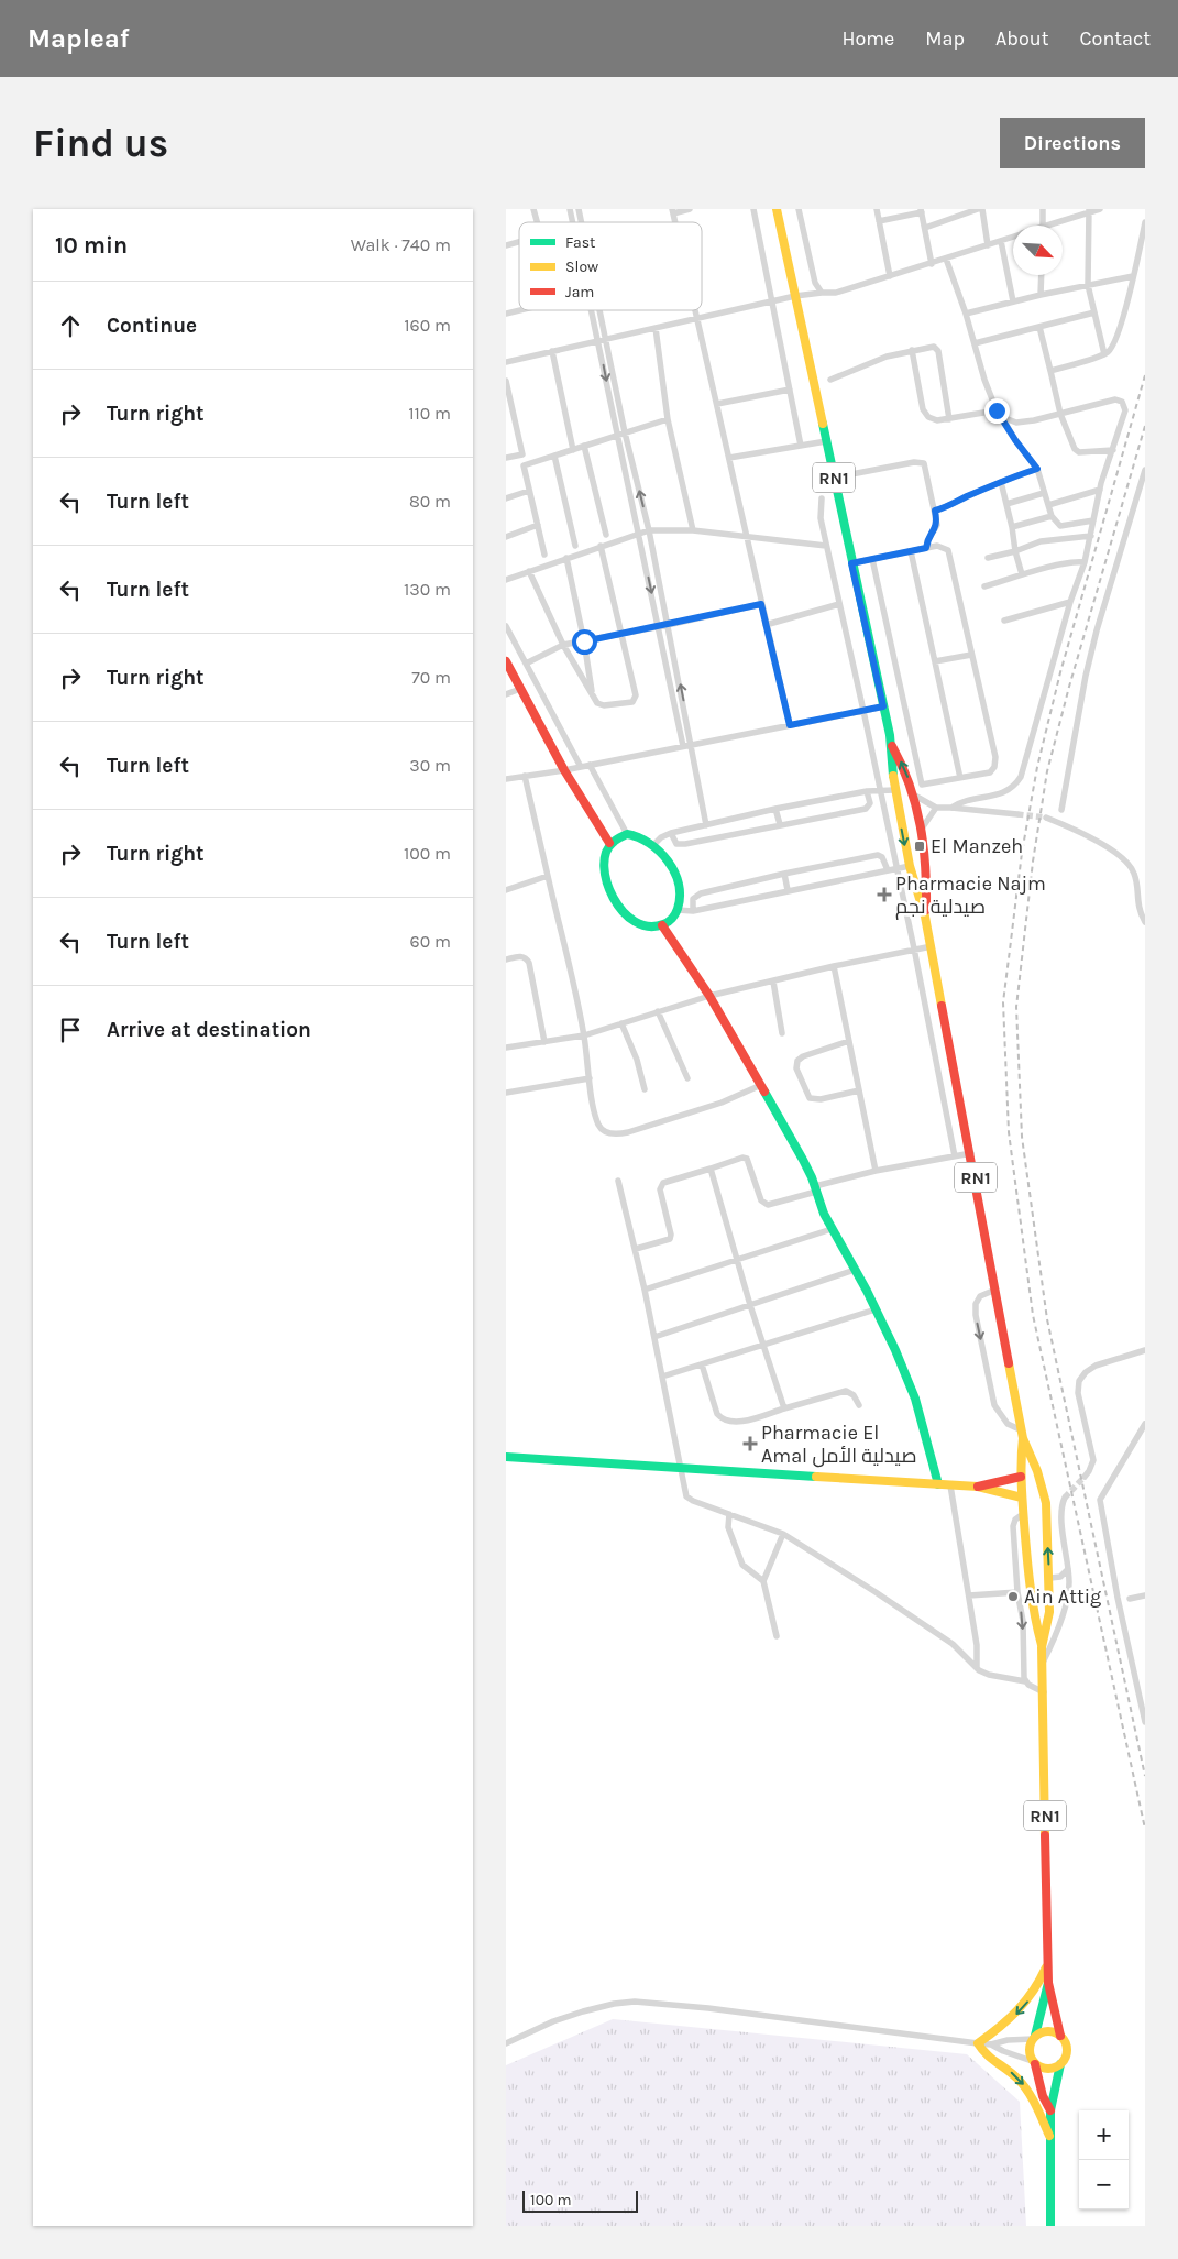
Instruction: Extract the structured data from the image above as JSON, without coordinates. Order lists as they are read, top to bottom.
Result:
{
  "streets": {
    "main road": ["RN1"]
  },
  "places": {
    "transit": ["El Manzeh"],
    "health": ["Pharmacie Najm صيدلية نجم", "Pharmacie El Amal صيدلية الأمل"],
    "other": ["Ain Attig"]
  },
  "legend": ["Fast", "Slow", "Jam"],
  "scale_bar": "100 m",
  "north": "bottom right",
  "page": {
    "header": "Mapleaf",
    "nav": [
      "Home",
      "Map",
      "About",
      "Contact"
    ],
    "buttons": "Directions",
    "title": "Find us",
    "heading": ["10 min", "Walk · 740 m"],
    "list": [
      ["Continue", "160 m"],
      ["Turn right", "110 m"],
      ["Turn left", "80 m"],
      ["Turn left", "130 m"],
      ["Turn right", "70 m"],
      ["Turn left", "30 m"],
      ["Turn right", "100 m"],
      ["Turn left", "60 m"],
      "Arrive at destination"
    ],
    "map_buttons": ["+", "−"],
    "scale": "100 m"
  }
}
